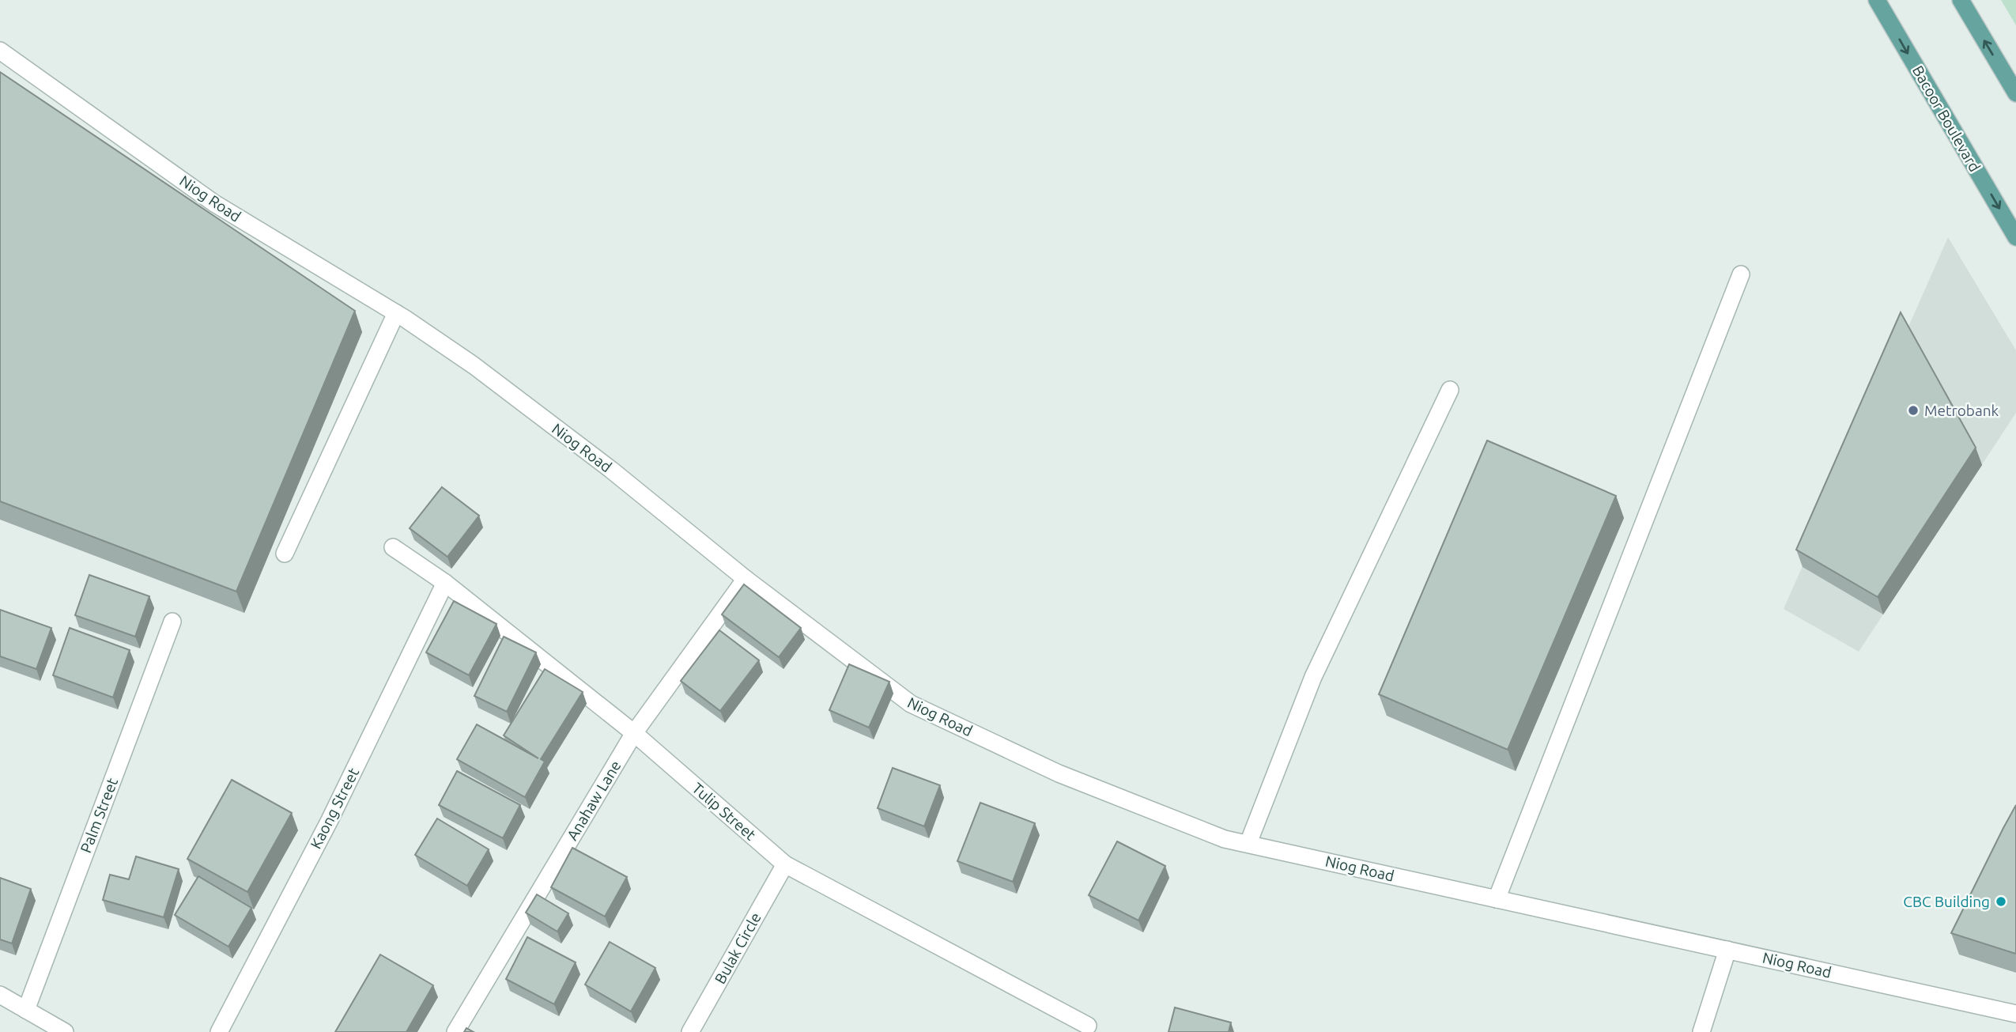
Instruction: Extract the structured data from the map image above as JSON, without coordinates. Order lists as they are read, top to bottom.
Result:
{
  "streets": {
    "main road": ["Bacoor Boulevard"],
    "street": [
      "Niog Road",
      "Anahaw Lane",
      "Kaong Street",
      "Tulip Street",
      "Palm Street",
      "Bulak Circle"
    ]
  },
  "crossings": [
    ["Niog Road", "Anahaw Lane"],
    ["Anahaw Lane", "Tulip Street"],
    ["Kaong Street", "Tulip Street"],
    ["Tulip Street", "Bulak Circle"]
  ],
  "places": ["Metrobank", "CBC Building"]
}
